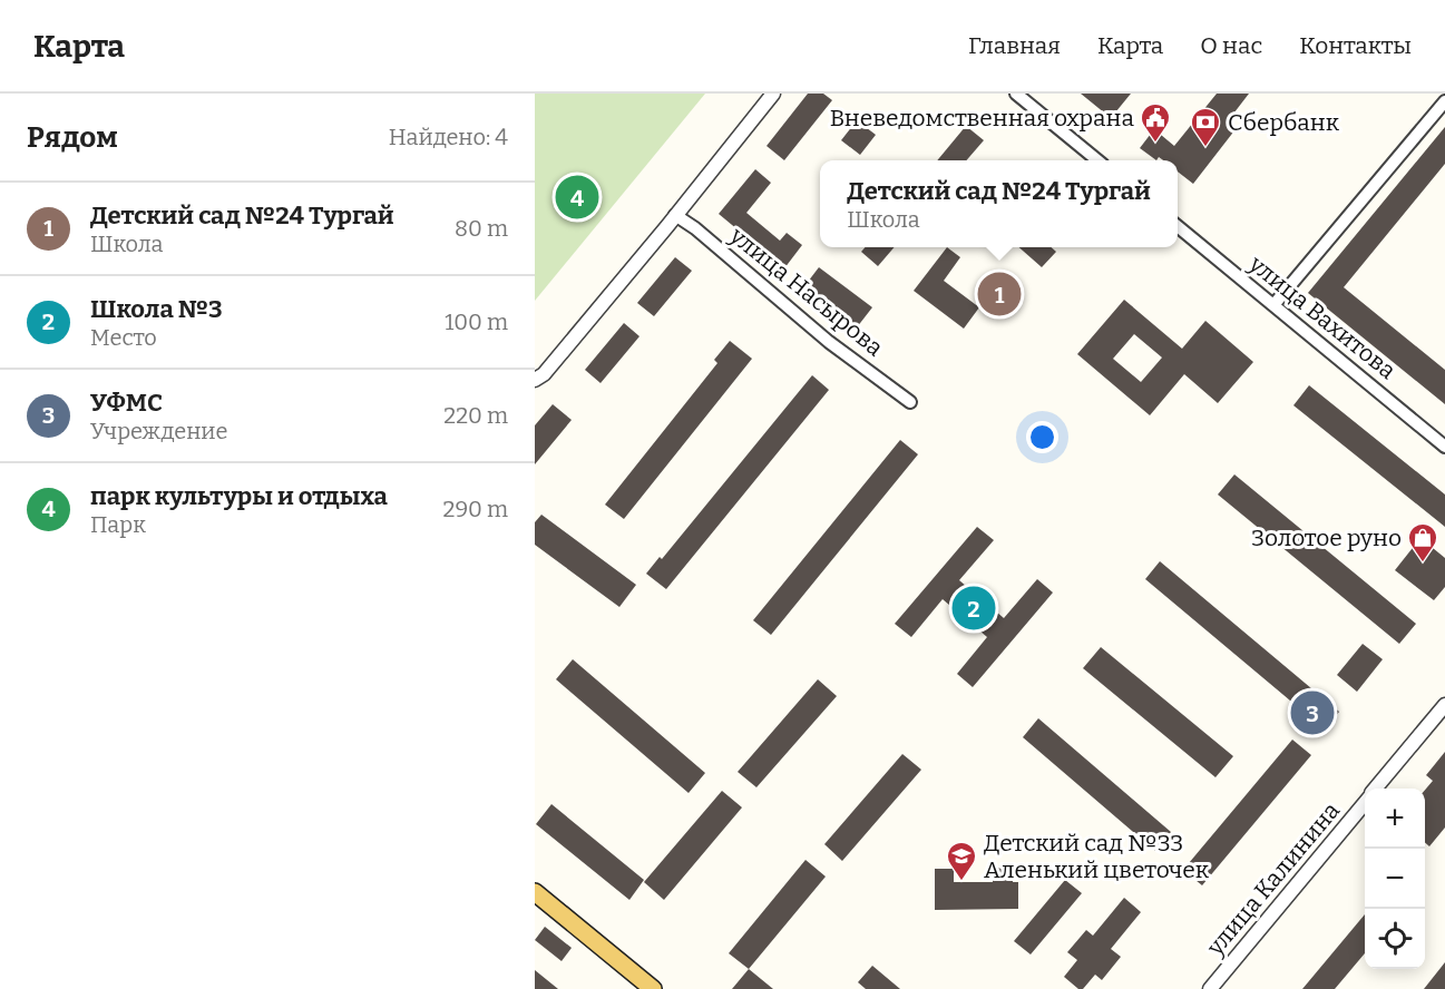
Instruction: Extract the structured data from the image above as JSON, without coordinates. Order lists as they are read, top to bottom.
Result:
{
  "streets": {
    "street": ["улица Насырова", "улица Вахитова", "улица Калинина"]
  },
  "places": {
    "public building": ["Вневедомственная охрана"],
    "bank": ["Сбербанк"],
    "shop": ["Золотое руно"],
    "school or university": ["Детский сад №33 Аленький цветочек"]
  },
  "page": {
    "header": "Карта",
    "nav": [
      "Главная",
      "Карта",
      "О нас",
      "Контакты"
    ],
    "heading": ["Рядом", "Найдено: 4"],
    "popup": ["Детский сад №24 Тургай", "Школа"],
    "pins": [
      "4",
      "1",
      "2",
      "3"
    ],
    "list": [
      {
        "mark": "1",
        "name": "Детский сад №24 Тургай",
        "note": "Школа",
        "value": "80 m"
      },
      {
        "mark": "2",
        "name": "Школа №3",
        "note": "Место",
        "value": "100 m"
      },
      {
        "mark": "3",
        "name": "УФМС",
        "note": "Учреждение",
        "value": "220 m"
      },
      {
        "mark": "4",
        "name": "парк культуры и отдыха",
        "note": "Парк",
        "value": "290 m"
      }
    ],
    "map_buttons": ["+", "−"]
  }
}
